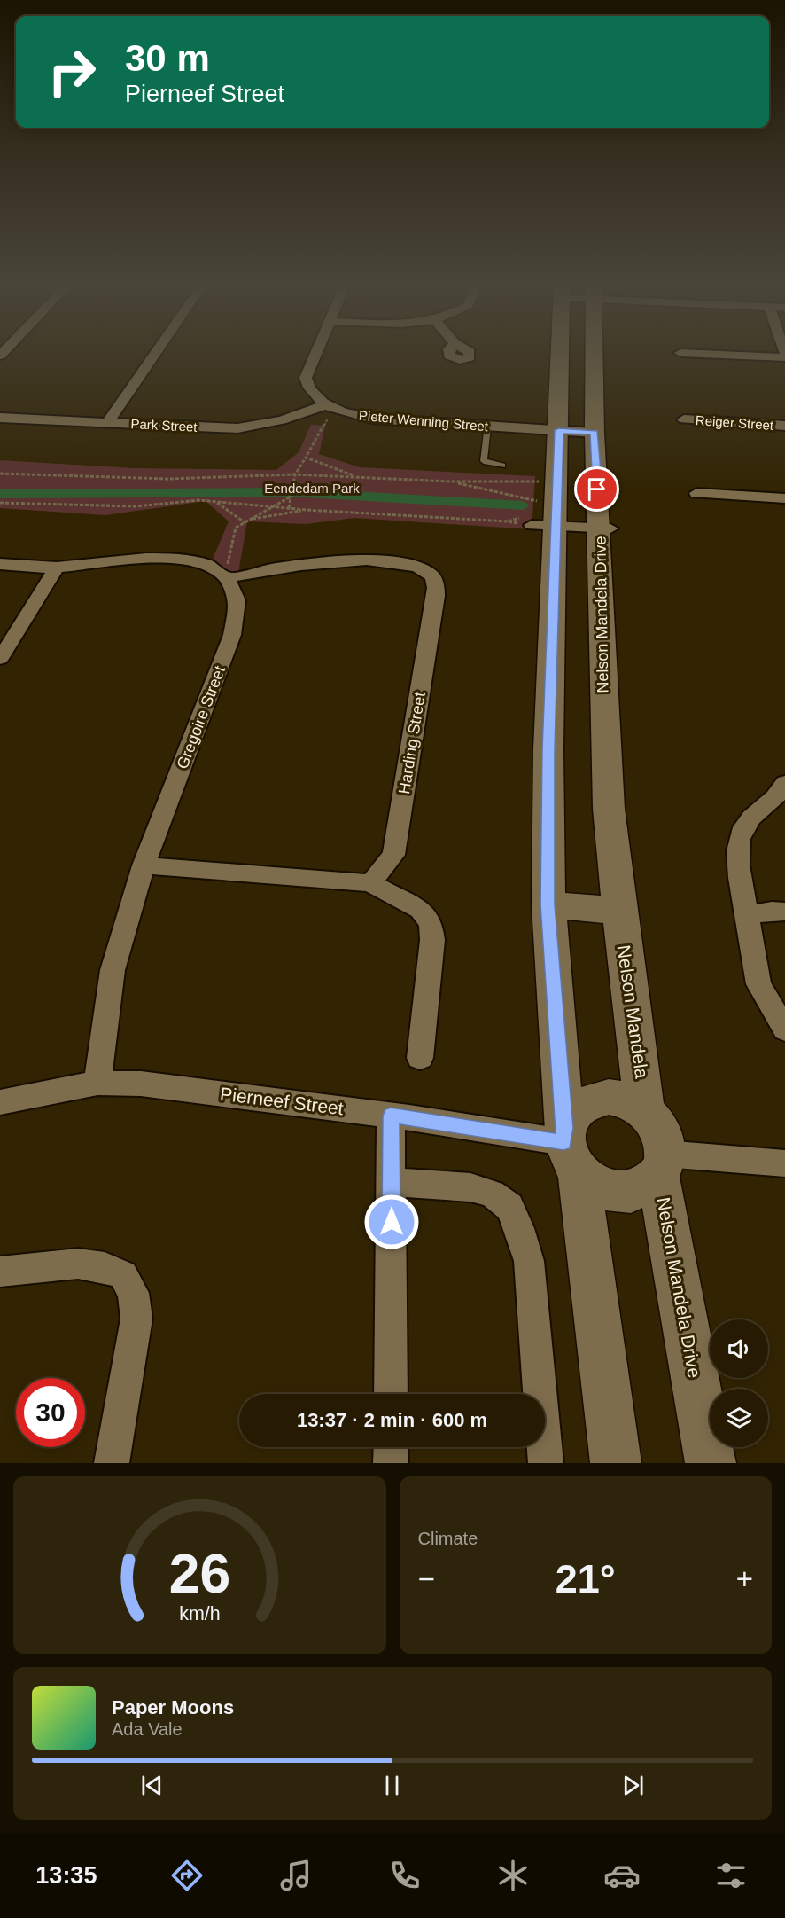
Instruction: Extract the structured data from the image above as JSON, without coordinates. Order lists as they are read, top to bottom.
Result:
{
  "streets": {
    "street": [
      "Pieter Wenning Street",
      "Reiger Street",
      "Park Street",
      "Nelson Mandela Drive",
      "Gregoire Street",
      "Harding Street",
      "Nelson Mandela",
      "Pierneef Street"
    ]
  },
  "crossings": [
    ["Pieter Wenning Street", "Park Street"],
    ["Pieter Wenning Street", "Nelson Mandela Drive"],
    ["Nelson Mandela Drive", "Nelson Mandela"],
    ["Nelson Mandela Drive", "Pierneef Street"],
    ["Gregoire Street", "Harding Street"],
    ["Gregoire Street", "Pierneef Street"],
    ["Nelson Mandela", "Pierneef Street"]
  ],
  "parks": ["Eendedam Park"],
  "page": {
    "turn": ["30 m", "Pierneef Street"],
    "limit": "30",
    "trip": "13:37 · 2 min · 600 m",
    "tile": "Climate",
    "heat": ["−", "21°", "+"],
    "song": ["Paper Moons", "Ada Vale"],
    "tabs": "13:35",
    "gauge": ["26", "km/h"]
  }
}
